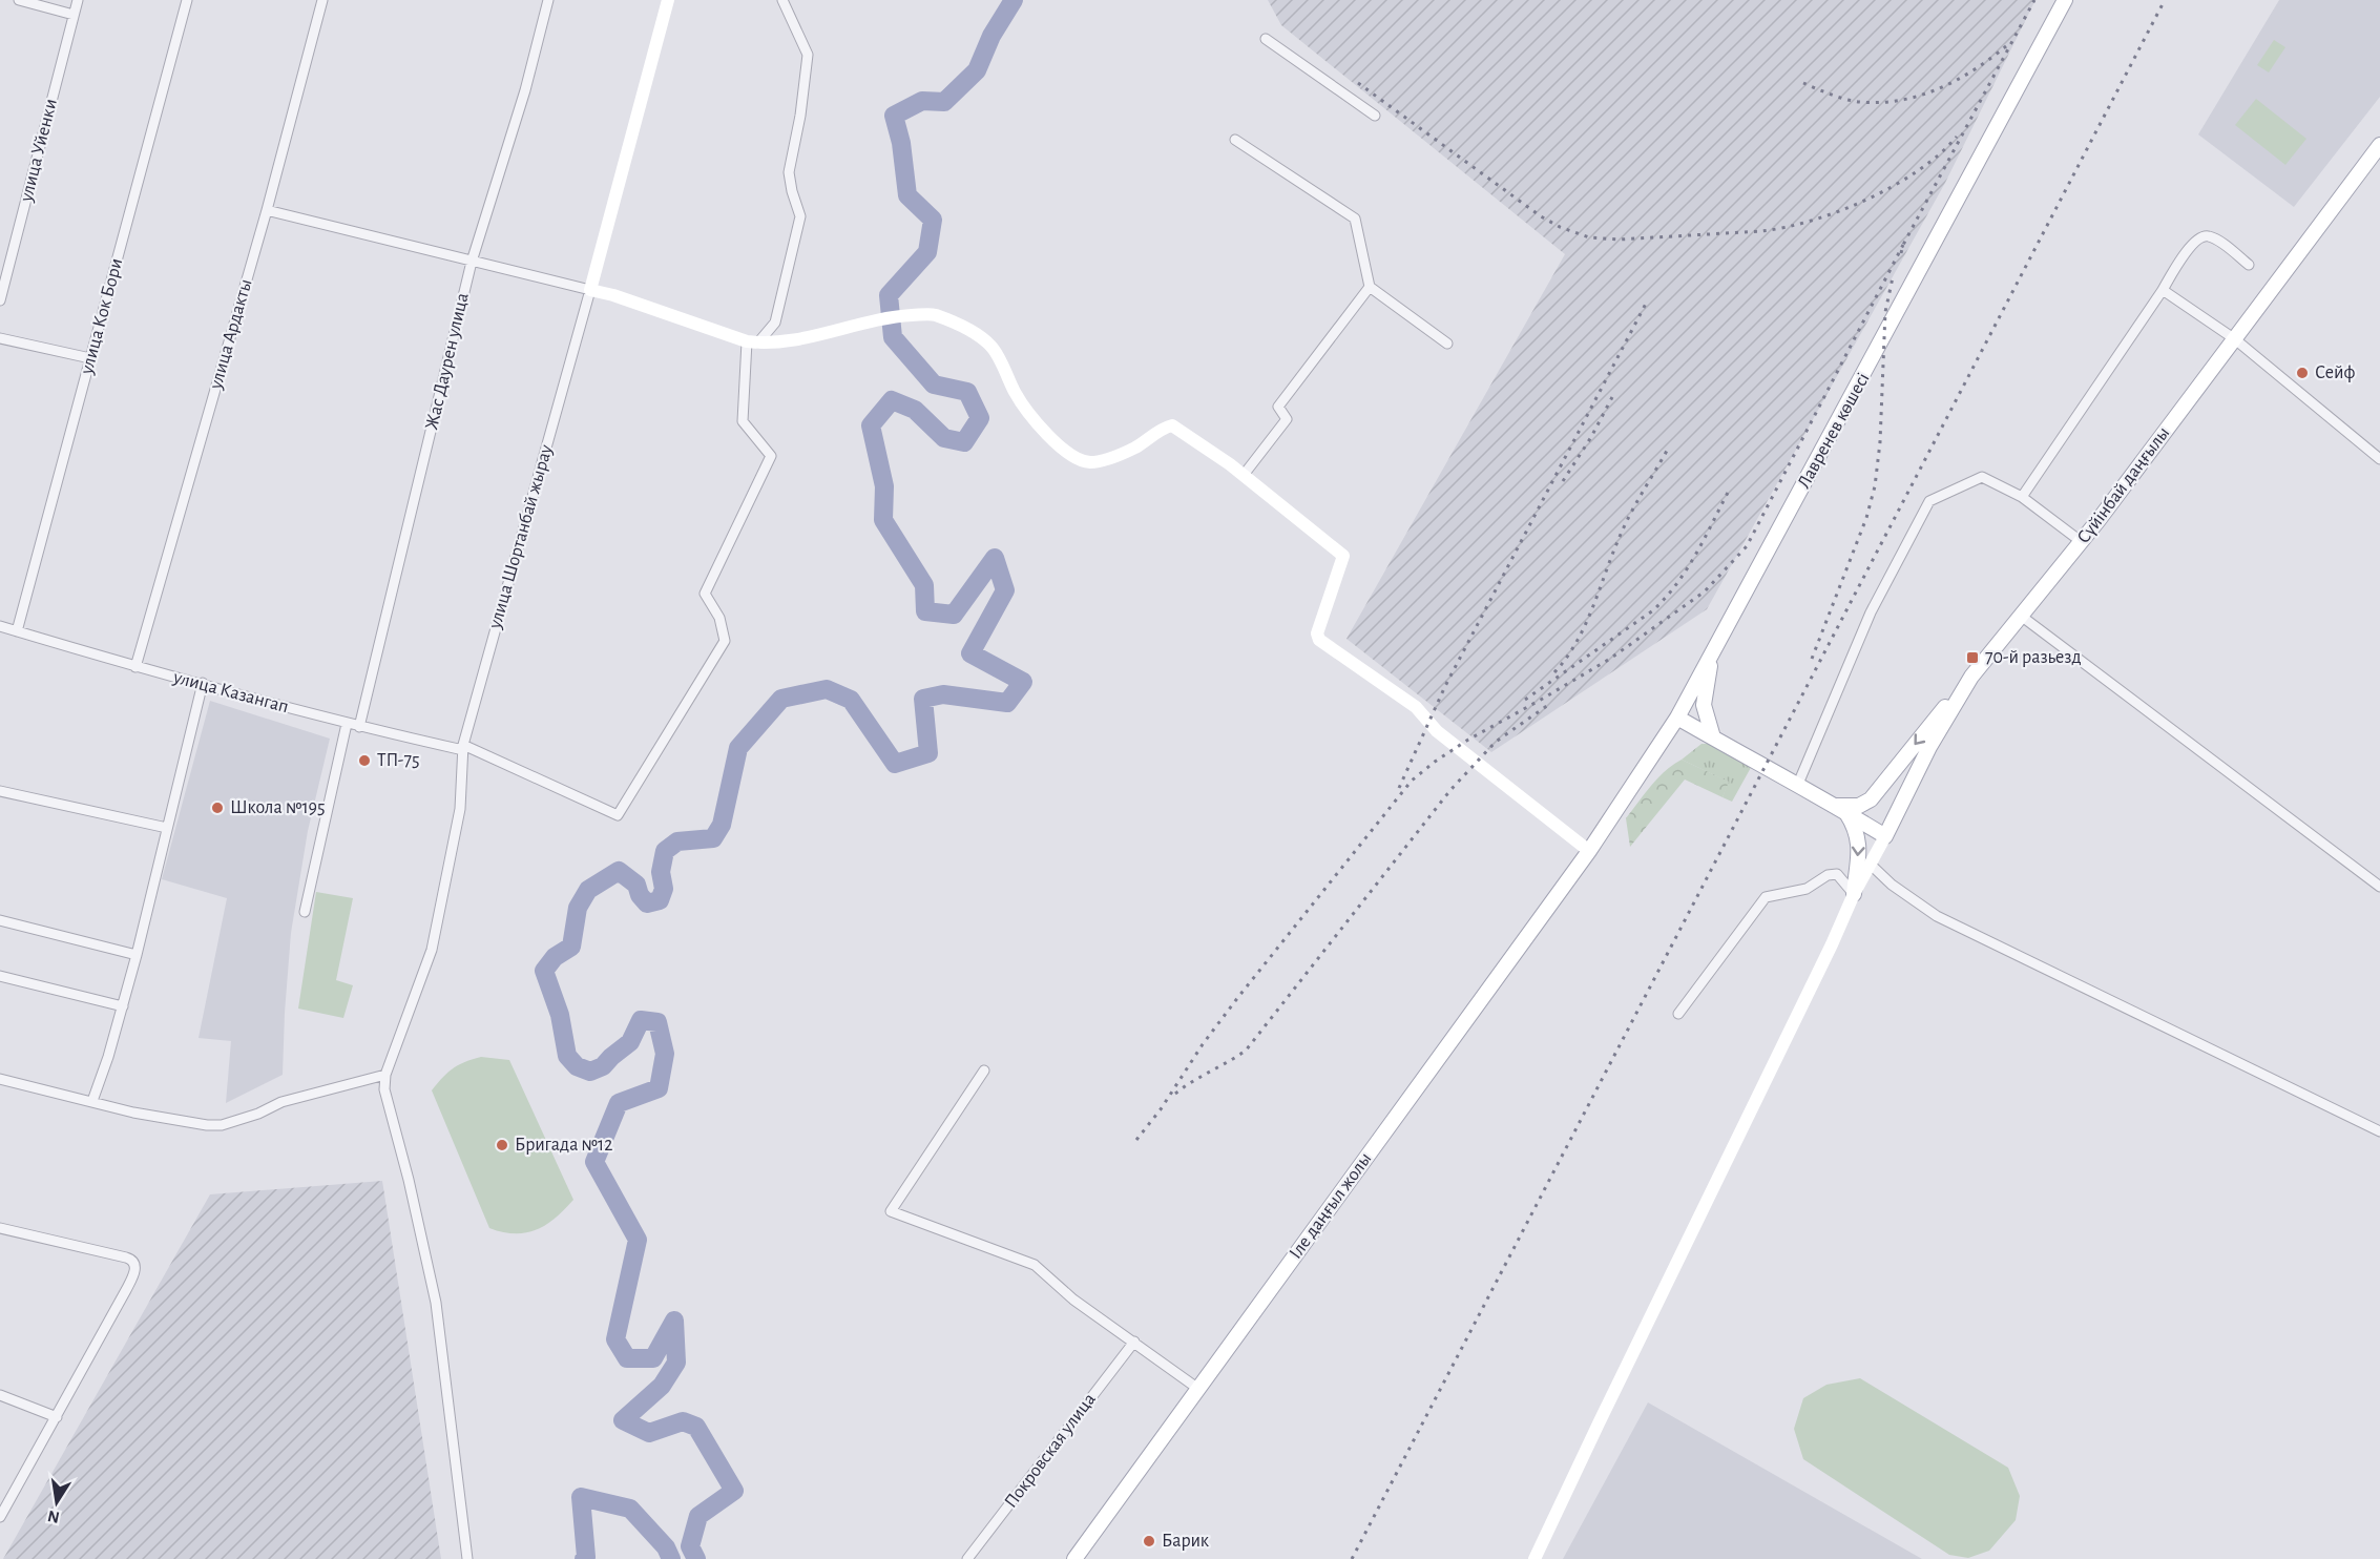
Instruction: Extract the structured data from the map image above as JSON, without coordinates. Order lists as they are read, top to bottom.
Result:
{
  "streets": {
    "main road": ["Лавренев көшесі", "Сүйінбай даңғылы", "Іле даңғыл жолы"],
    "street": [
      "улица Уйенки",
      "улица Кок Бори",
      "улица Ардакты",
      "Жас Даурен улица",
      "улица Шортанбай жырау",
      "улица Казангап",
      "Покровская улица"
    ]
  },
  "crossings": [
    ["улица Кок Бори", "улица Казангап"],
    ["улица Ардакты", "улица Казангап"],
    ["Жас Даурен улица", "улица Казангап"],
    ["Лавренев көшесі", "Іле даңғыл жолы"],
    ["улица Шортанбай жырау", "улица Казангап"]
  ],
  "places": {
    "other": [
      "Сейф",
      "ТП-75",
      "Школа №195",
      "Бригада №12",
      "Барик"
    ],
    "transit": ["70-й разьезд"]
  },
  "north": "bottom"
}
